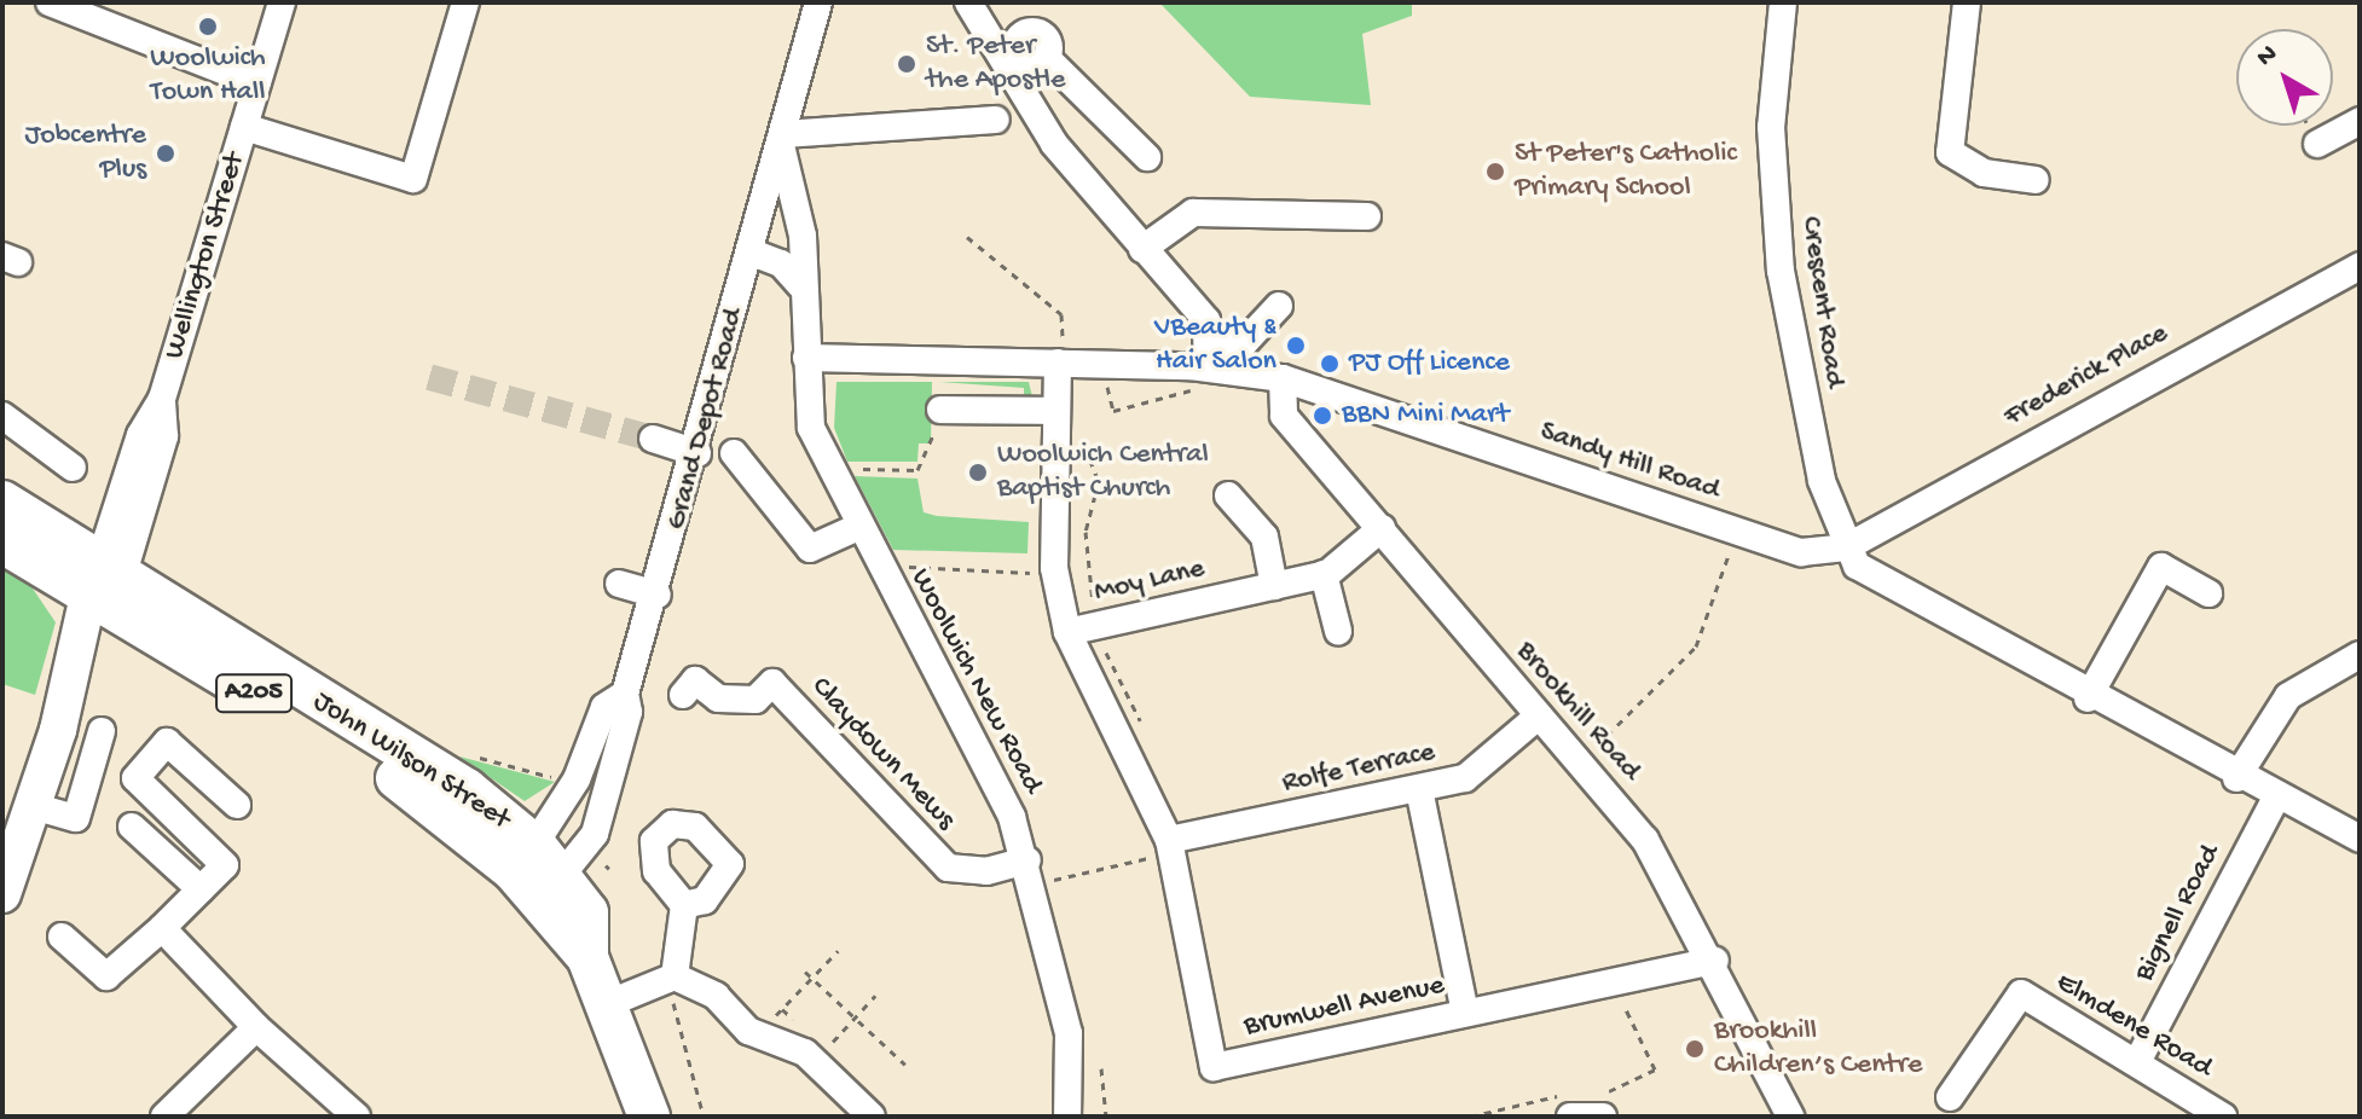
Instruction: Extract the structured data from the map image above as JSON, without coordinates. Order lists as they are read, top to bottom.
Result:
{
  "streets": {
    "highway": ["A205", "John Wilson Street"],
    "main road": ["Wellington Street"],
    "street": [
      "Crescent Road",
      "Frederick Place",
      "Grand Depot Road",
      "Sandy Hill Road",
      "Moy Lane",
      "Woolwich New Road",
      "Brookhill Road",
      "Claydown Mews",
      "Rolfe Terrace",
      "Bignell Road",
      "Brumwell Avenue",
      "Elmdene Road"
    ]
  },
  "crossings": [
    ["Wellington Street", "John Wilson Street"],
    ["Crescent Road", "Frederick Place"],
    ["Crescent Road", "Sandy Hill Road"],
    ["Frederick Place", "Sandy Hill Road"],
    ["Grand Depot Road", "Woolwich New Road"],
    ["Grand Depot Road", "A205"],
    ["Grand Depot Road", "John Wilson Street"],
    ["Sandy Hill Road", "Moy Lane"],
    ["Sandy Hill Road", "Woolwich New Road"],
    ["Sandy Hill Road", "Brookhill Road"],
    ["Moy Lane", "Brookhill Road"],
    ["Woolwich New Road", "Claydown Mews"],
    ["A205", "John Wilson Street"],
    ["Brookhill Road", "Rolfe Terrace"],
    ["Brookhill Road", "Brumwell Avenue"],
    ["Rolfe Terrace", "Brumwell Avenue"],
    ["Bignell Road", "Elmdene Road"]
  ],
  "places": [
    "Woolwich Town Hall",
    "St. Peter the Apostle",
    "Jobcentre Plus",
    "St Peter's Catholic Primary School",
    "VBeauty & Hair Salon",
    "PJ Off Licence",
    "BBN Mini Mart",
    "Woolwich Central Baptist Church",
    "Brookhill Children’s Centre"
  ],
  "north": "top left"
}
